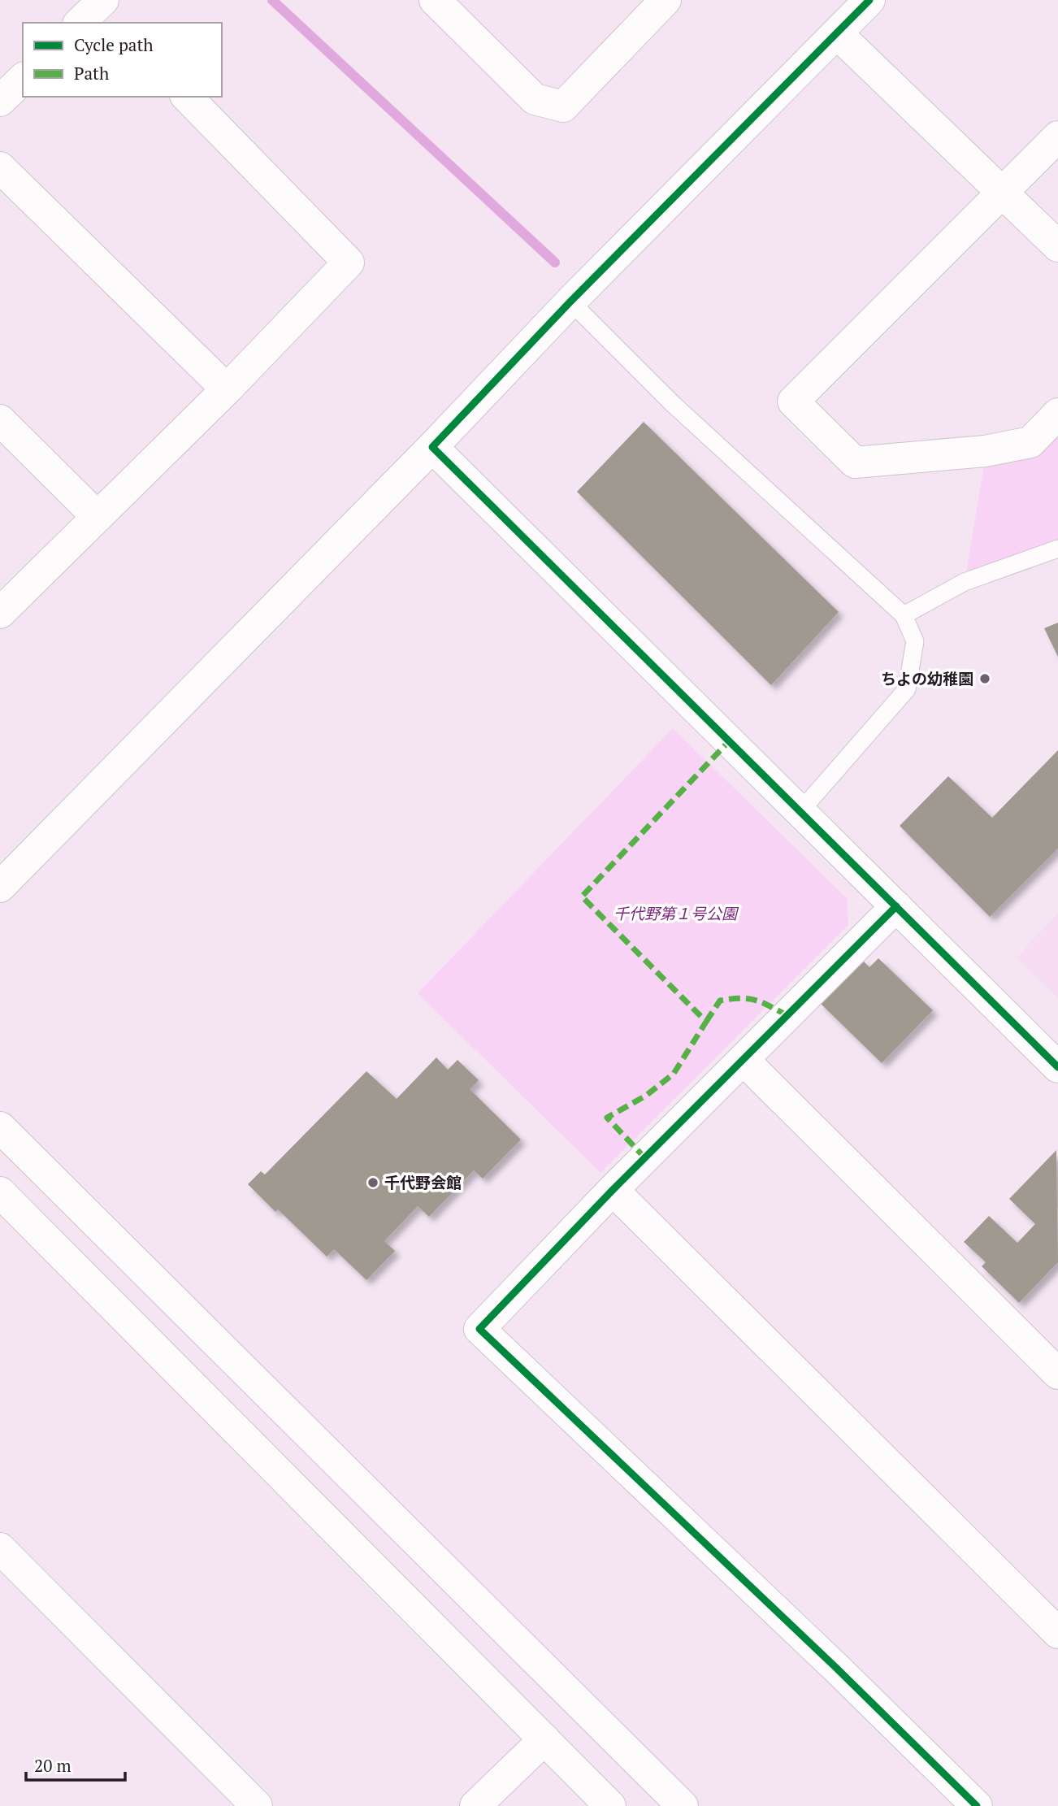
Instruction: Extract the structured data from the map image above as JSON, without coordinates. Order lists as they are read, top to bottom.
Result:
{
  "parks": ["千代野第１号公園"],
  "places": ["ちよの幼稚園", "千代野会館"],
  "legend": ["Cycle path", "Path"],
  "scale_bar": "20 m"
}
